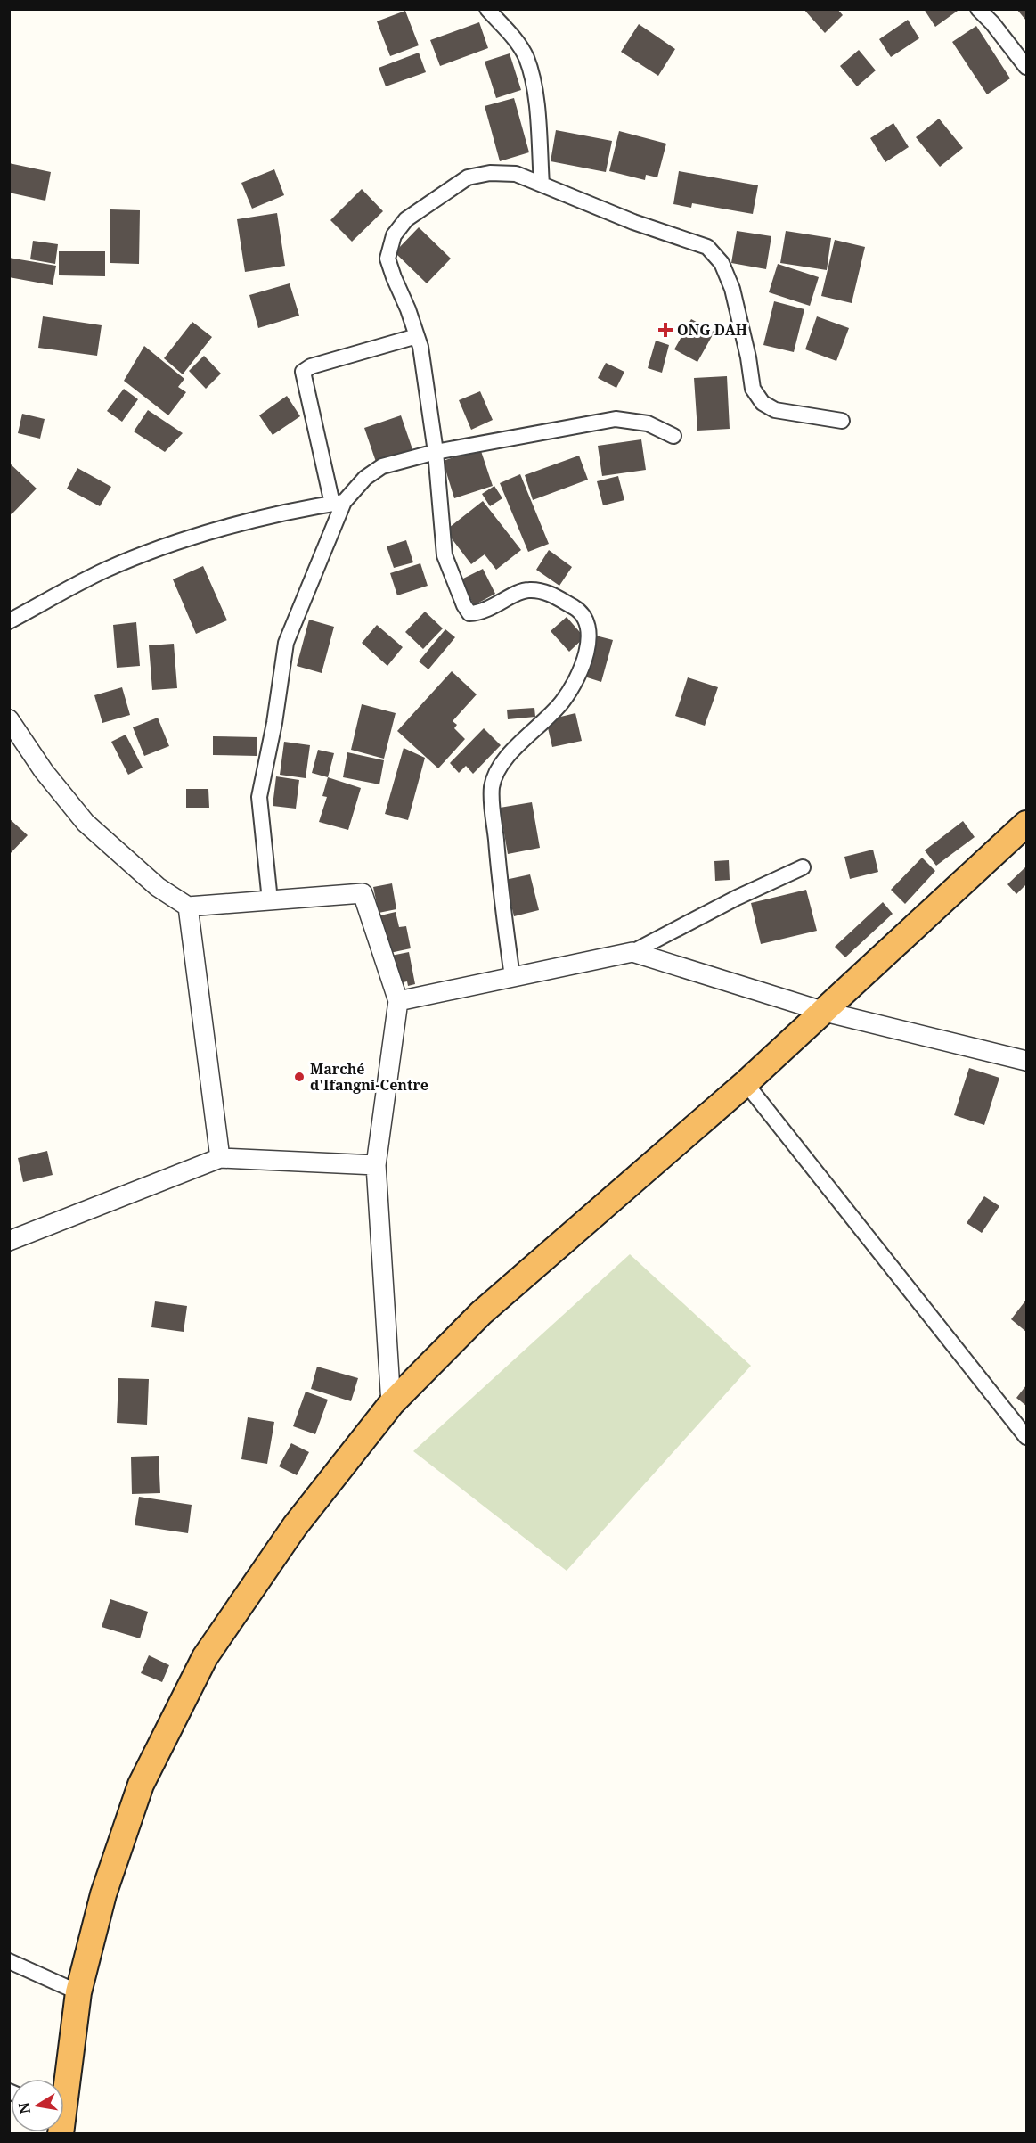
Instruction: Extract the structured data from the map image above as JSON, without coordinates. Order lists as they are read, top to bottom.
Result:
{
  "places": {
    "health": ["ONG DAH"],
    "other": ["Marché d'Ifangni-Centre"]
  },
  "north": "left"
}
